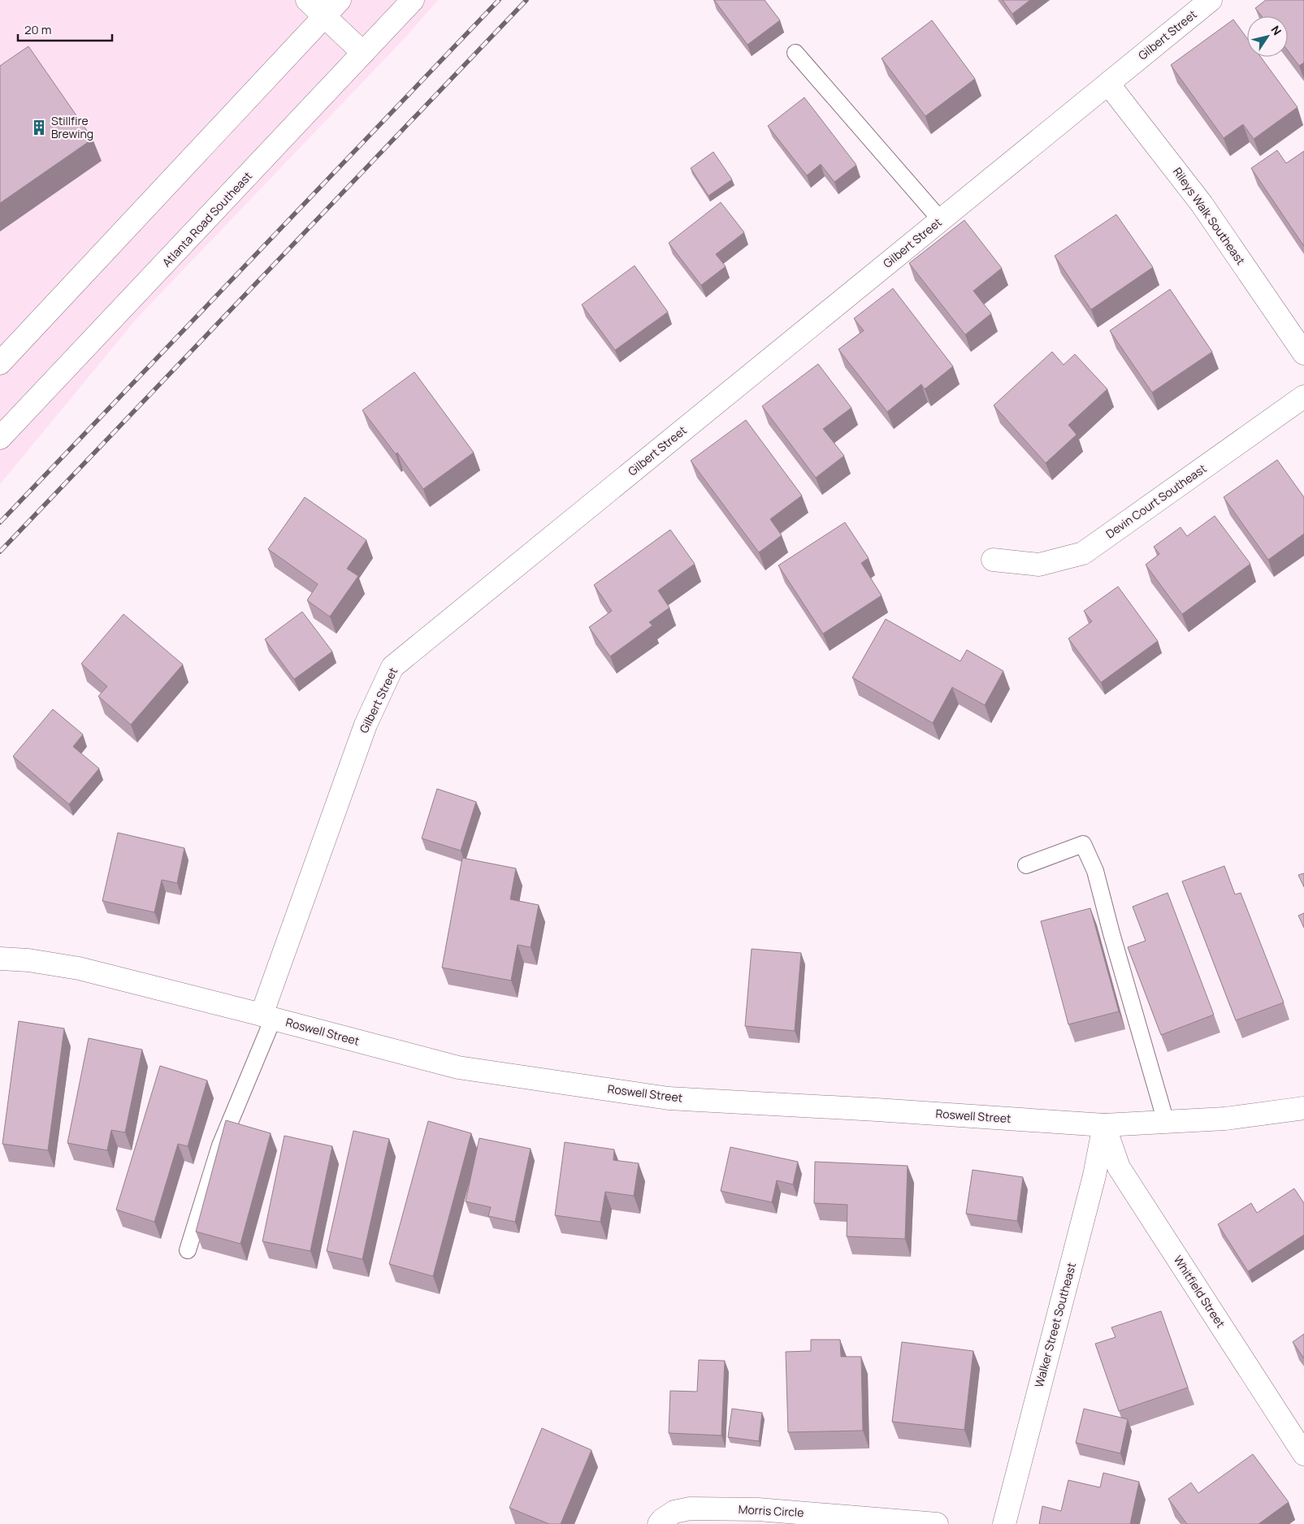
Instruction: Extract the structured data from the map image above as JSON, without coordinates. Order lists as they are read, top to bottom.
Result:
{
  "streets": {
    "street": [
      "Gilbert Street",
      "Rileys Walk Southeast",
      "Atlanta Road Southeast",
      "Devin Court Southeast",
      "Roswell Street",
      "Whitfield Street",
      "Walker Street Southeast",
      "Morris Circle"
    ]
  },
  "crossings": [
    ["Gilbert Street", "Rileys Walk Southeast"],
    ["Gilbert Street", "Roswell Street"],
    ["Roswell Street", "Whitfield Street"],
    ["Roswell Street", "Walker Street Southeast"],
    ["Whitfield Street", "Walker Street Southeast"]
  ],
  "places": {
    "building": ["Stillfire Brewing"]
  },
  "scale_bar": "20 m",
  "north": "top right"
}
